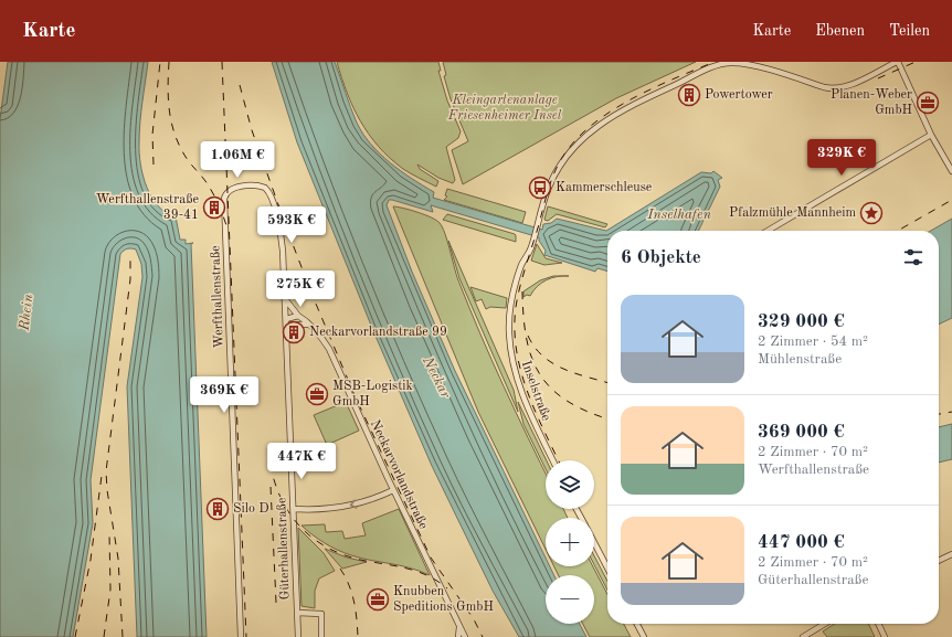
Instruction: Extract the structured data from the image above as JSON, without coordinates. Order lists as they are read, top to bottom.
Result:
{
  "streets": {
    "street": [
      "Werfthallenstraße",
      "Inselstraße",
      "Neckarvorlandstraße",
      "Güterhallenstraße"
    ]
  },
  "crossings": [
    ["Werfthallenstraße", "Güterhallenstraße"],
    ["Neckarvorlandstraße", "Güterhallenstraße"]
  ],
  "water": ["Inselhafen", "Rhein", "Neckar"],
  "parks": ["Kleingartenanlage Friesenheimer Insel"],
  "places": {
    "building": [
      "Powertower",
      "Werfthallenstraße 39-41",
      "Neckarvorlandstraße 99",
      "Silo D"
    ],
    "office": ["Planen-Weber GmbH", "MSB-Logistik GmbH", "Knubben Speditions GmbH"],
    "bus stop": ["Kammerschleuse"],
    "place": ["Pfalzmühle Mannheim"]
  },
  "page": {
    "header": "Karte",
    "nav": ["Karte", "Ebenen", "Teilen"],
    "price": [
      "329K €",
      "1.06M €",
      "593K €",
      "275K €",
      "369K €",
      "447K €"
    ],
    "heading": "6 Objekte",
    "list": [
      {
        "name": "329 000 €",
        "note": "2 Zimmer · 54 m² · Mühlenstraße"
      },
      {
        "name": "369 000 €",
        "note": "2 Zimmer · 70 m² · Werfthallenstraße"
      },
      {
        "name": "447 000 €",
        "note": "2 Zimmer · 70 m² · Güterhallenstraße"
      }
    ],
    "map_buttons": ["+", "−"]
  }
}
